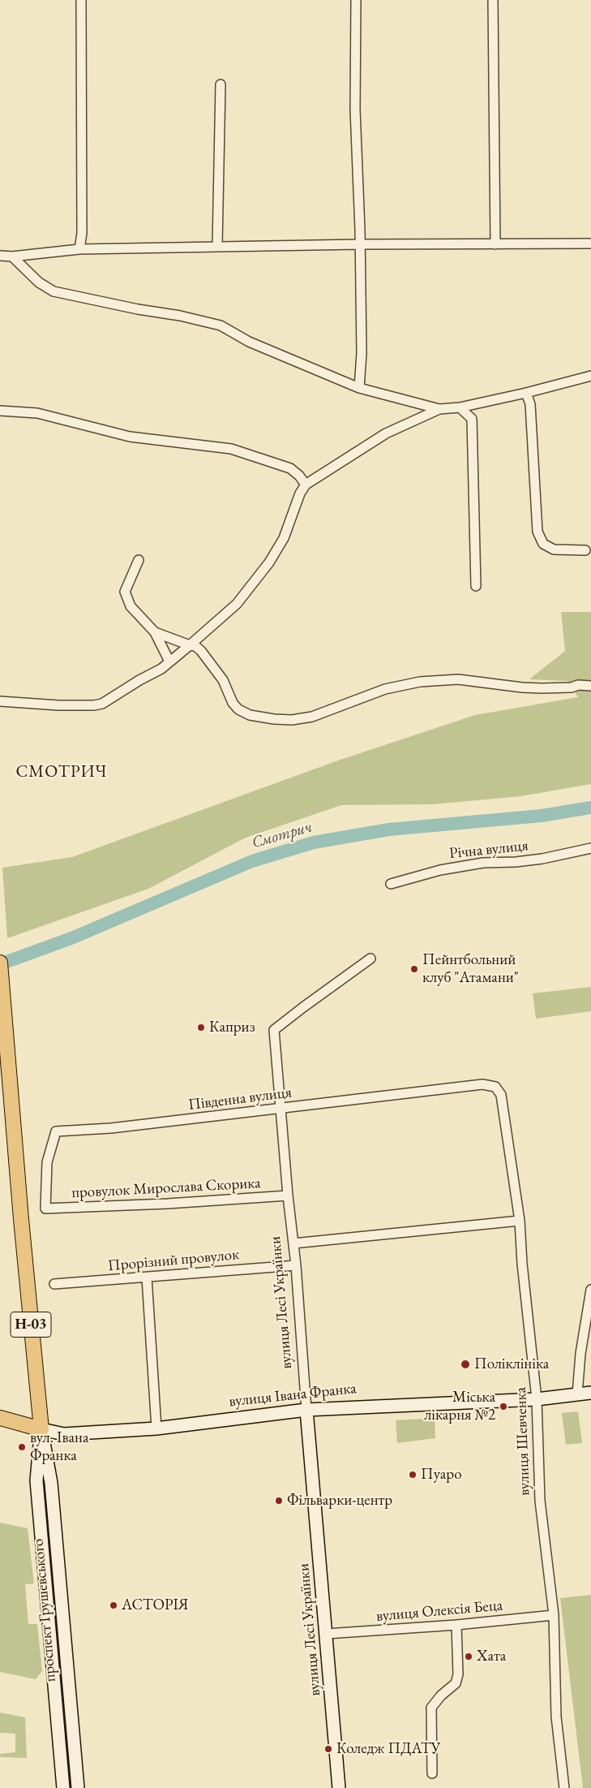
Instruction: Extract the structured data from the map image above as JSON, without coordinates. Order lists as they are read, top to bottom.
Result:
{
  "streets": {
    "main road": ["Н-03", "вулиця Івана Франка", "проспект Грушевського"],
    "street": [
      "Річна вулиця",
      "Південна вулиця",
      "провулок Мирослава Скорика",
      "Прорізний провулок",
      "вулиця Лесі Українки",
      "вулиця Шевченка",
      "вулиця Олексія Беца"
    ]
  },
  "crossings": [
    ["Південна вулиця", "провулок Мирослава Скорика"],
    ["Південна вулиця", "вулиця Лесі Українки"],
    ["Південна вулиця", "вулиця Шевченка"],
    ["провулок Мирослава Скорика", "вулиця Лесі Українки"],
    ["Прорізний провулок", "вулиця Лесі Українки"],
    ["вулиця Лесі Українки", "вулиця Івана Франка"],
    ["вулиця Лесі Українки", "вулиця Олексія Беца"],
    ["вулиця Івана Франка", "вулиця Шевченка"],
    ["вулиця Івана Франка", "проспект Грушевського"],
    ["вулиця Шевченка", "вулиця Олексія Беца"]
  ],
  "districts": ["СМОТРИЧ"],
  "water": ["Смотрич"],
  "places": [
    "Пейнтбольний клуб \"Атамани\"",
    "Каприз",
    "Поліклініка",
    "Міська лікарня №2",
    "вул. Івана Франка",
    "Пуаро",
    "Фільварки-центр",
    "АСТОРІЯ",
    "Хата",
    "Коледж ПДАТУ"
  ]
}
